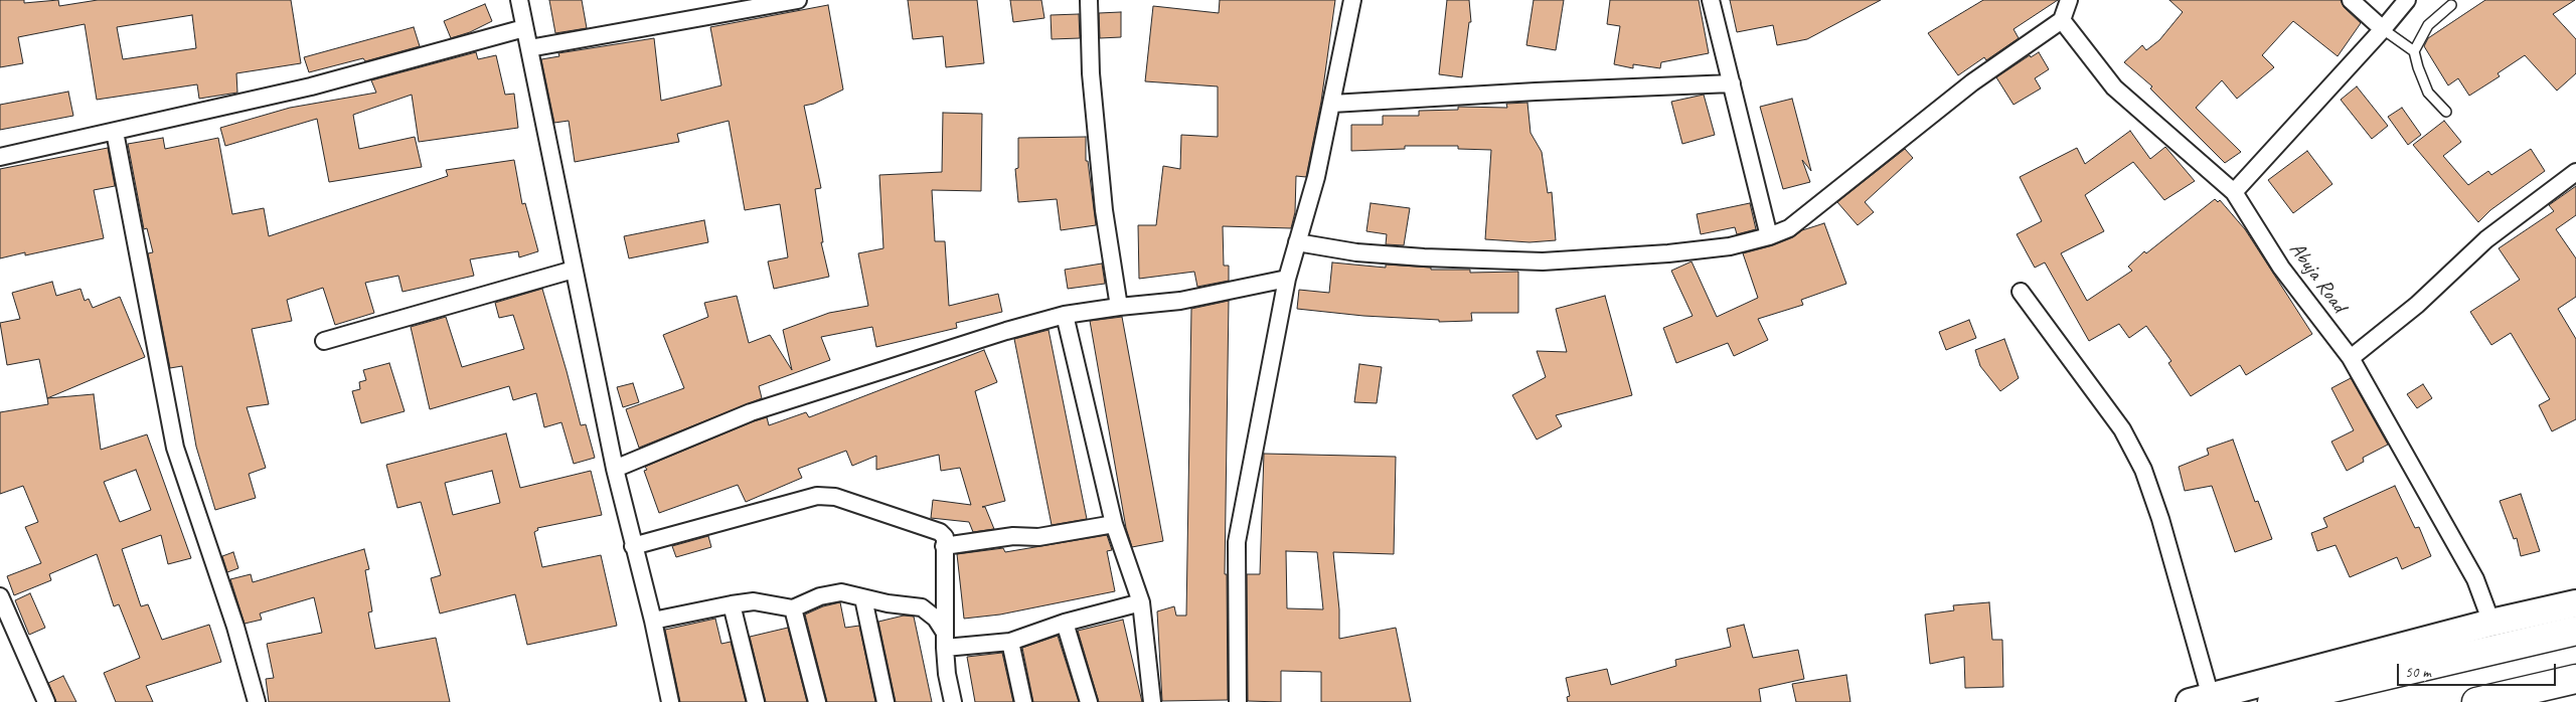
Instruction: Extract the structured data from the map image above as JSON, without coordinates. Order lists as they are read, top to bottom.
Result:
{
  "streets": {
    "street": ["Abuja Road"]
  },
  "scale_bar": "50 m"
}
